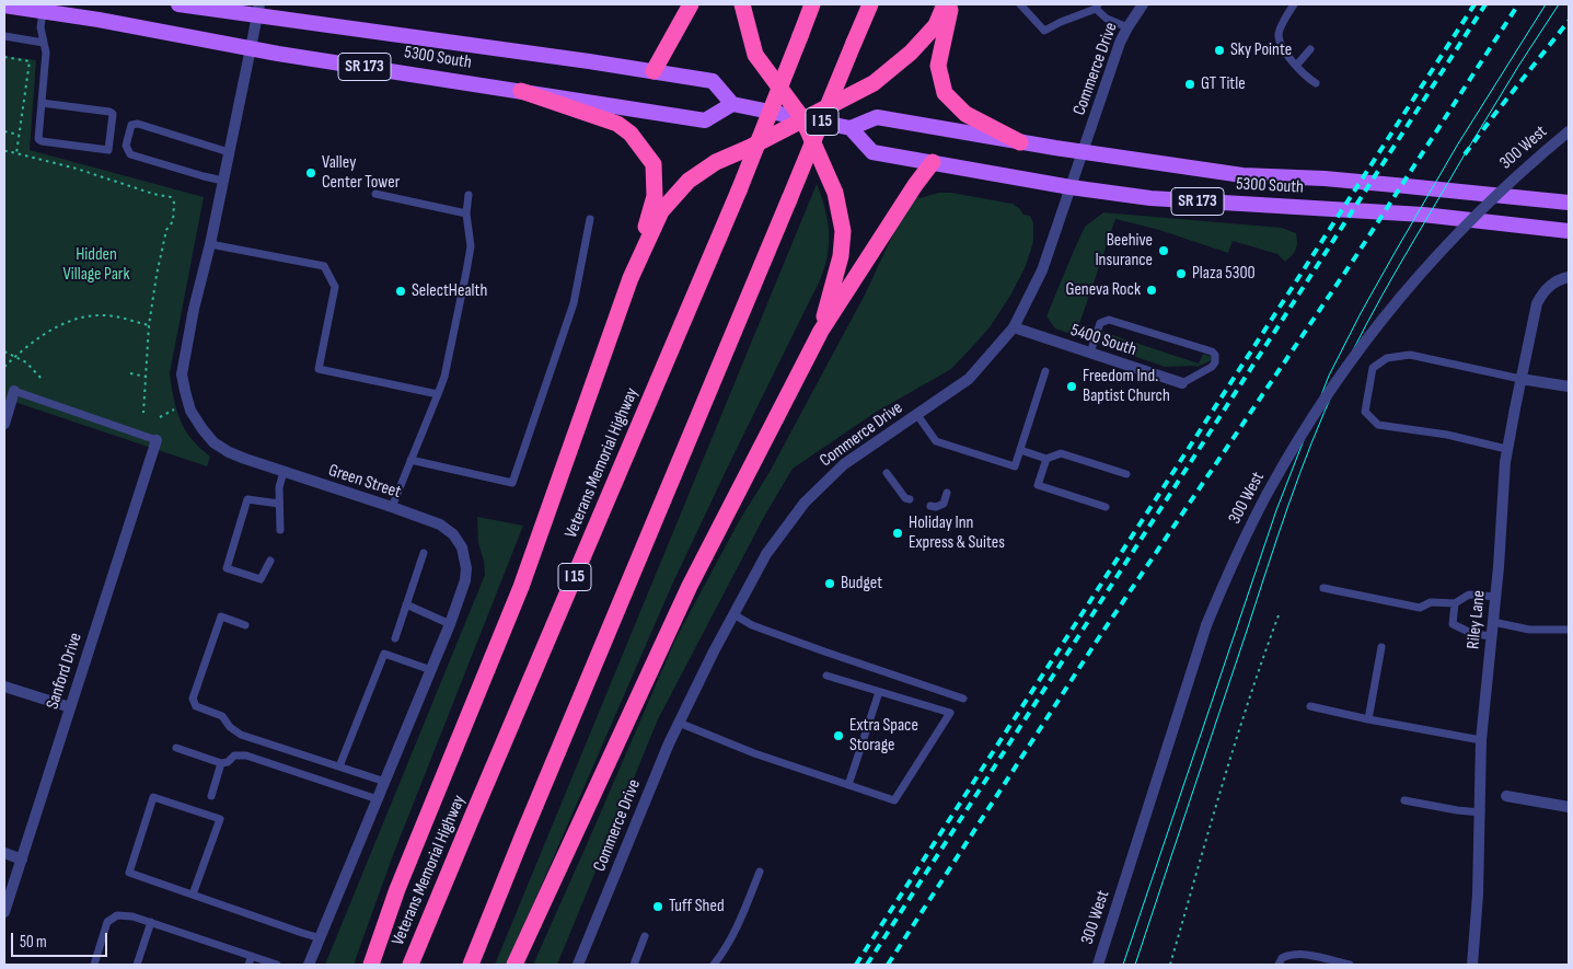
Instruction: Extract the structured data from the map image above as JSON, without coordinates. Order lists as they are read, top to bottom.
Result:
{
  "streets": {
    "highway": ["I 15", "Veterans Memorial Highway"],
    "main road": ["5300 South", "SR 173"],
    "street": [
      "Commerce Drive",
      "300 West",
      "5400 South",
      "Green Street",
      "Riley Lane",
      "Sanford Drive"
    ]
  },
  "crossings": [
    ["5300 South", "Commerce Drive"],
    ["5300 South", "Green Street"],
    ["Commerce Drive", "5400 South"]
  ],
  "parks": ["Hidden Village Park"],
  "places": [
    "Sky Pointe",
    "GT Title",
    "Valley Center Tower",
    "Beehive Insurance",
    "Plaza 5300",
    "Geneva Rock",
    "SelectHealth",
    "Freedom Ind. Baptist Church",
    "Holiday Inn Express & Suites",
    "Budget",
    "Extra Space Storage",
    "Tuff Shed"
  ],
  "scale_bar": "50 m"
}
